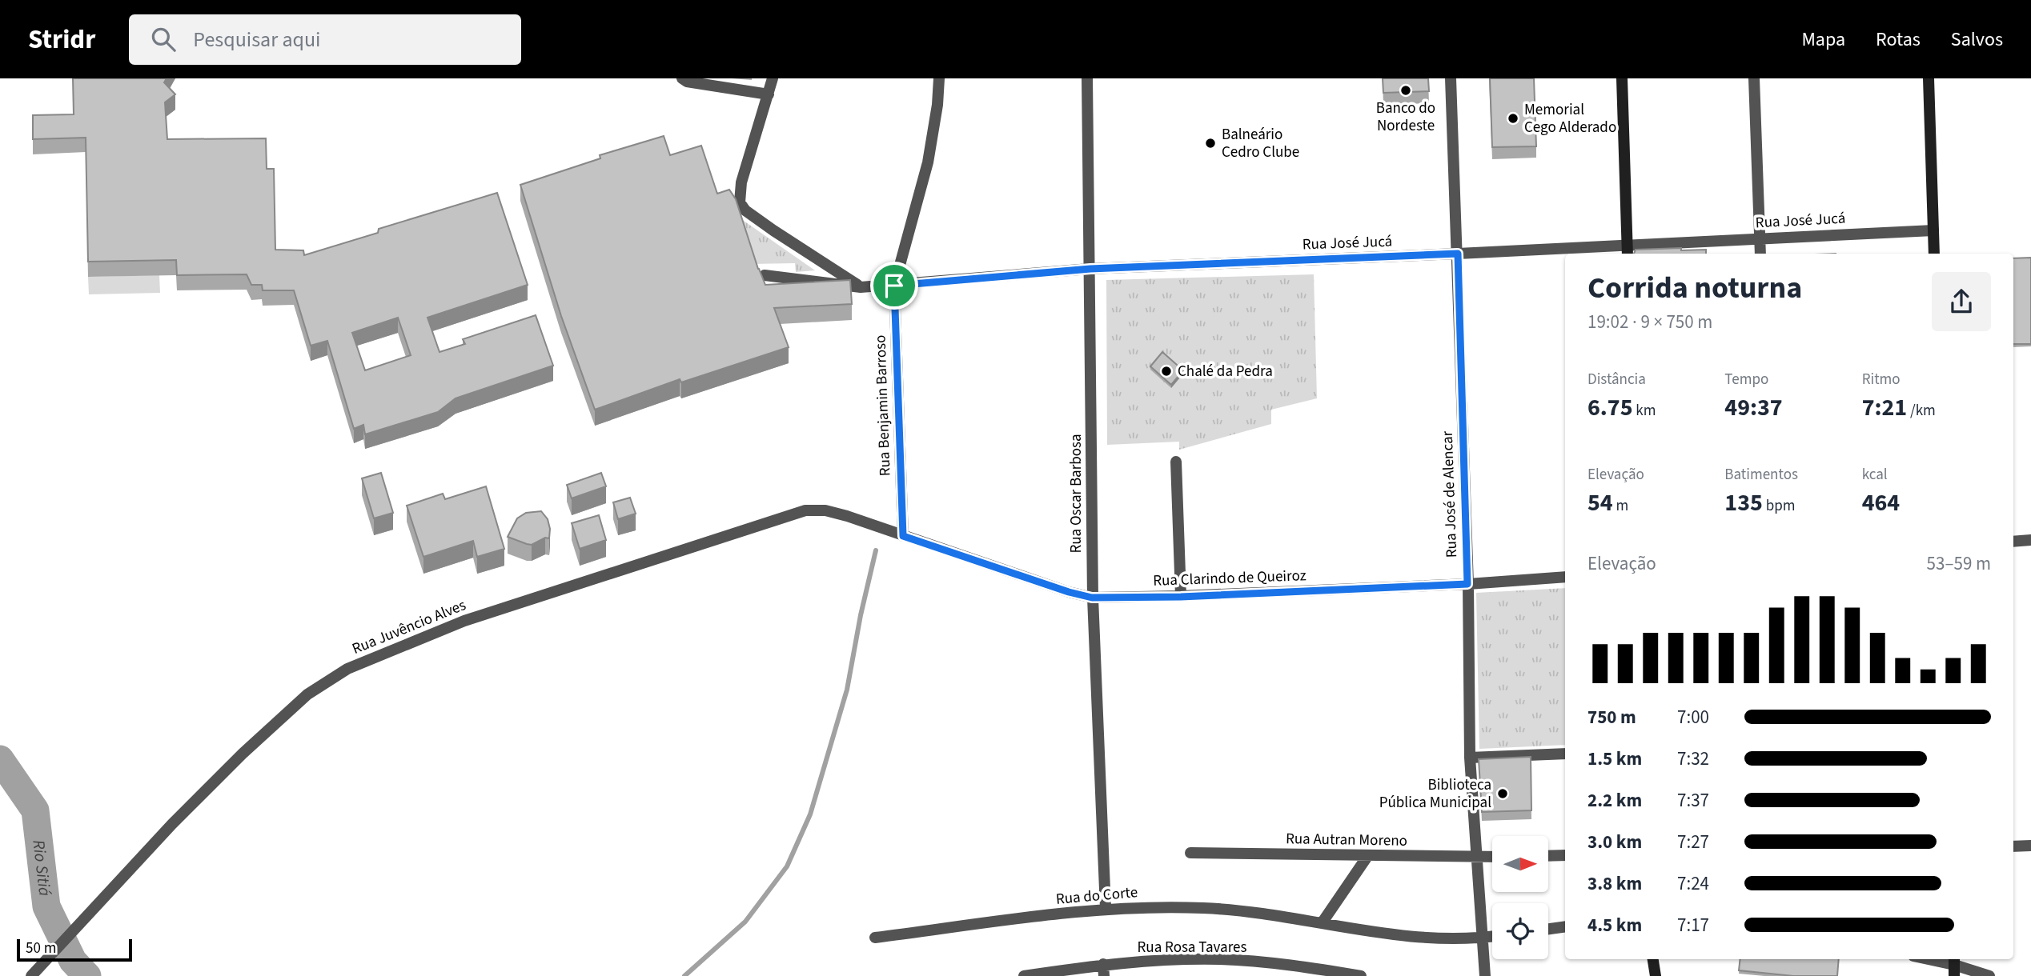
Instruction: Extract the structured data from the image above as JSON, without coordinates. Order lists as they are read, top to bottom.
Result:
{
  "streets": {
    "street": [
      "Rua José Jucá",
      "Rua Benjamin Barroso",
      "Rua Oscar Barbosa",
      "Rua José de Alencar",
      "Rua Clarindo de Queiroz",
      "Rua Juvêncio Alves",
      "Rua Autran Moreno",
      "Rua do Corte",
      "Rua Rosa Tavares"
    ]
  },
  "crossings": [
    ["Rua José Jucá", "Rua Benjamin Barroso"],
    ["Rua José Jucá", "Rua Oscar Barbosa"],
    ["Rua José Jucá", "Rua José de Alencar"],
    ["Rua Benjamin Barroso", "Rua Clarindo de Queiroz"],
    ["Rua Benjamin Barroso", "Rua Juvêncio Alves"],
    ["Rua Oscar Barbosa", "Rua Clarindo de Queiroz"],
    ["Rua Oscar Barbosa", "Rua do Corte"],
    ["Rua José de Alencar", "Rua Clarindo de Queiroz"],
    ["Rua José de Alencar", "Rua Autran Moreno"],
    ["Rua José de Alencar", "Rua do Corte"],
    ["Rua Clarindo de Queiroz", "Rua Juvêncio Alves"]
  ],
  "water": ["Rio Sitiá"],
  "places": [
    "Banco do Nordeste",
    "Memorial Cego Alderado",
    "Balneário Cedro Clube",
    "Chalé da Pedra",
    "Biblioteca Pública Municipal"
  ],
  "scale_bar": "50 m",
  "north": "right",
  "page": {
    "header": "Stridr",
    "search": "Pesquisar aqui",
    "nav": ["Mapa", "Rotas", "Salvos"],
    "heading": ["Corrida noturna", "19:02 · 9 × 750 m"],
    "stats": [
      ["Distância", "6.75 km"],
      ["Tempo", "49:37"],
      ["Ritmo", "7:21 /km"],
      ["Elevação", "54 m"],
      ["Batimentos", "135 bpm"],
      ["kcal", "464"]
    ],
    "chart": ["Elevação", "53–59 m"],
    "list": [
      {
        "name": "750 m",
        "note": "7:00"
      },
      {
        "name": "1.5 km",
        "note": "7:32"
      },
      {
        "name": "2.2 km",
        "note": "7:37"
      },
      {
        "name": "3.0 km",
        "note": "7:27"
      },
      {
        "name": "3.8 km",
        "note": "7:24"
      },
      {
        "name": "4.5 km",
        "note": "7:17"
      }
    ],
    "scale": "50 m"
  }
}
